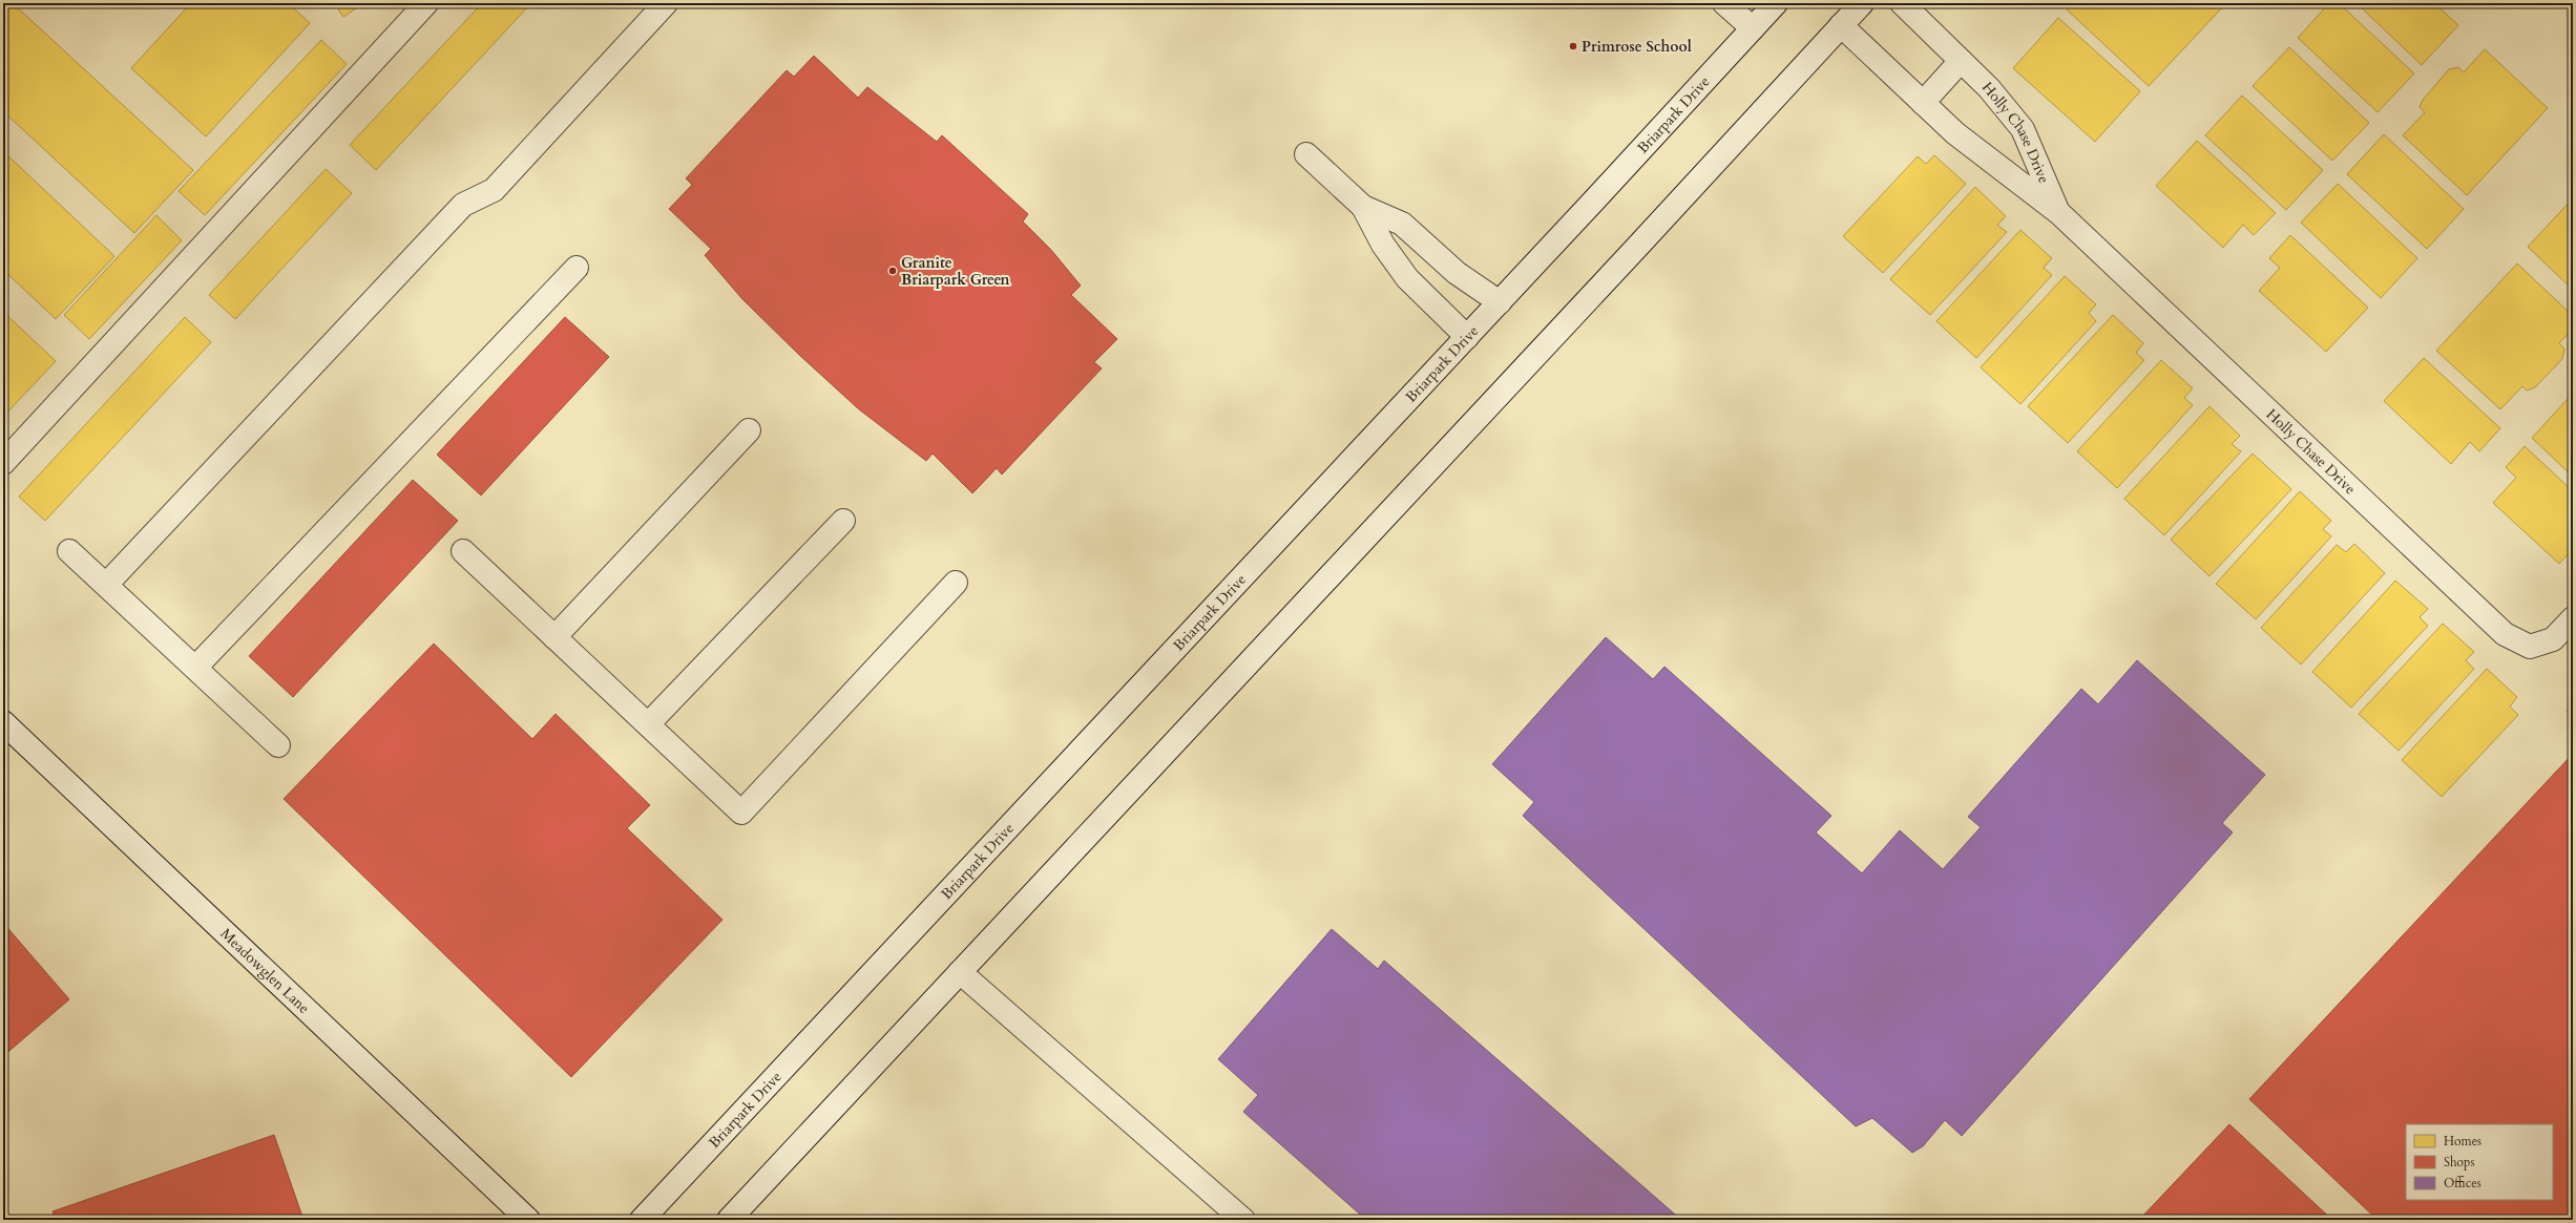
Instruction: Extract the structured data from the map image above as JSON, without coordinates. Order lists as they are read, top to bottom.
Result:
{
  "streets": {
    "street": ["Briarpark Drive", "Holly Chase Drive", "Meadowglen Lane"]
  },
  "places": ["Primrose School", "Granite Briarpark Green"],
  "legend": ["Homes", "Shops", "Offices"]
}
